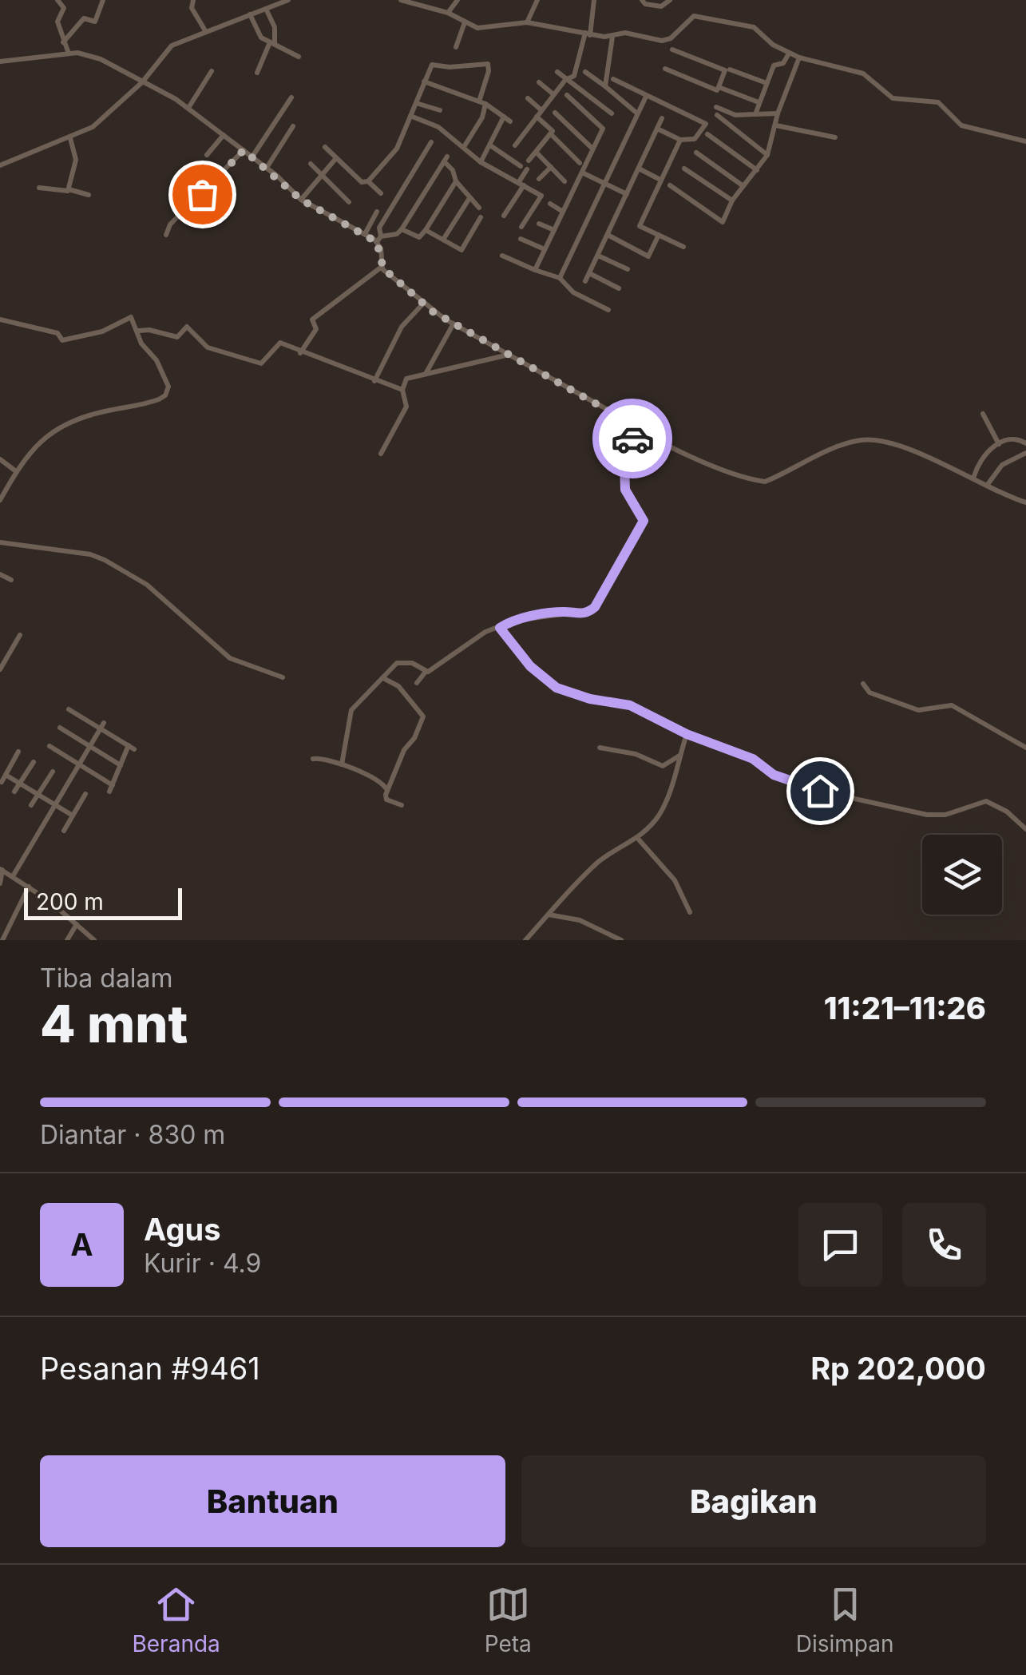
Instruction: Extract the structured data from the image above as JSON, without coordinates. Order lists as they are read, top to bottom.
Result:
{
  "scale_bar": "200 m",
  "page": {
    "scale": "200 m",
    "heading": ["4 mnt", "Tiba dalam", "11:21–11:26"],
    "panel": [
      "Agus",
      "Kurir · 4.9",
      "Pesanan #9461",
      "Rp 202,000"
    ],
    "bar": "Diantar · 830 m",
    "round": "A",
    "buttons": ["Bantuan", "Bagikan"],
    "tabs": ["Beranda", "Peta", "Disimpan"]
  }
}
